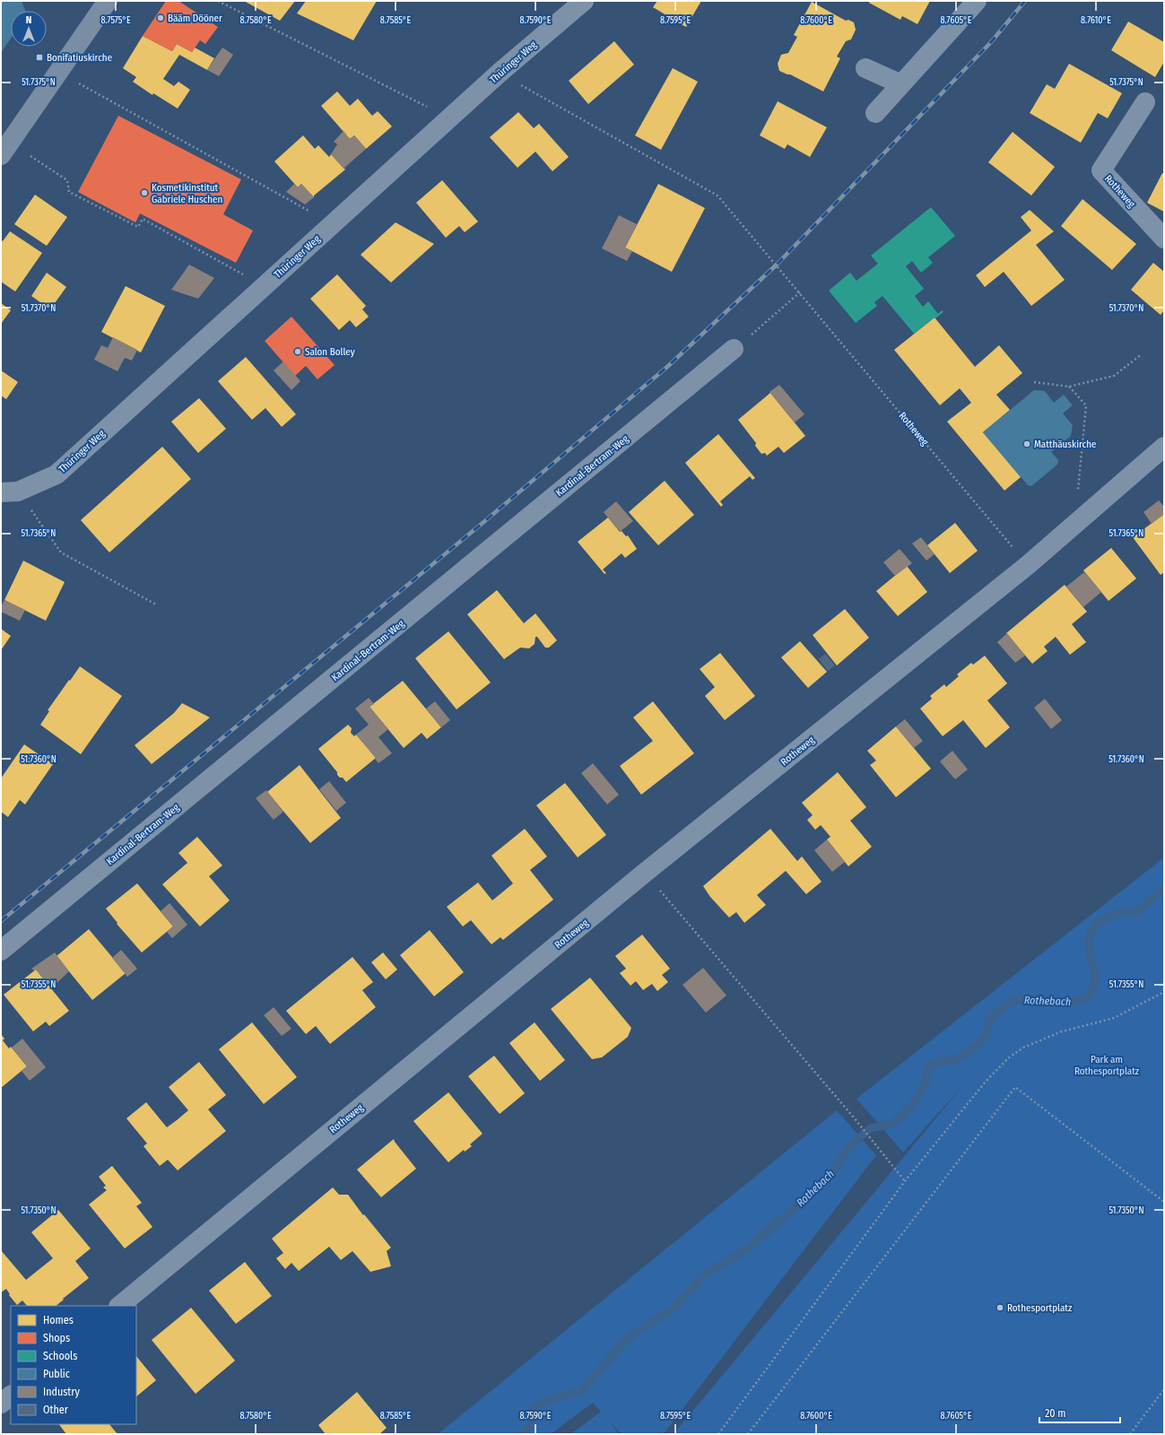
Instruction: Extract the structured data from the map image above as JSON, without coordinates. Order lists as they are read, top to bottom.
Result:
{
  "streets": {
    "street": ["Thüringer Weg", "Rotheweg", "Kardinal-Bertram-Weg"]
  },
  "crossings": [
    ["Thüringer Weg", "Rotheweg"]
  ],
  "water": ["Rothebach"],
  "parks": ["Park am Rothesportplatz"],
  "places": {
    "other": [
      "Bääm Dööner",
      "Kosmetikinstitut Gabriele Huschen",
      "Salon Bolley",
      "Matthäuskirche",
      "Rothesportplatz"
    ],
    "transit": ["Bonifatiuskirche"]
  },
  "legend": [
    "Homes",
    "Shops",
    "Schools",
    "Public",
    "Industry",
    "Other"
  ],
  "scale_bar": "20 m",
  "north": "top",
  "coordinates": [
    "8.7575°E",
    "8.7580°E",
    "8.7585°E",
    "8.7590°E",
    "8.7595°E",
    "8.7600°E",
    "8.7605°E",
    "8.7610°E",
    "51.7375°N",
    "51.7370°N",
    "51.7365°N",
    "51.7360°N",
    "51.7355°N",
    "51.7350°N"
  ]
}
